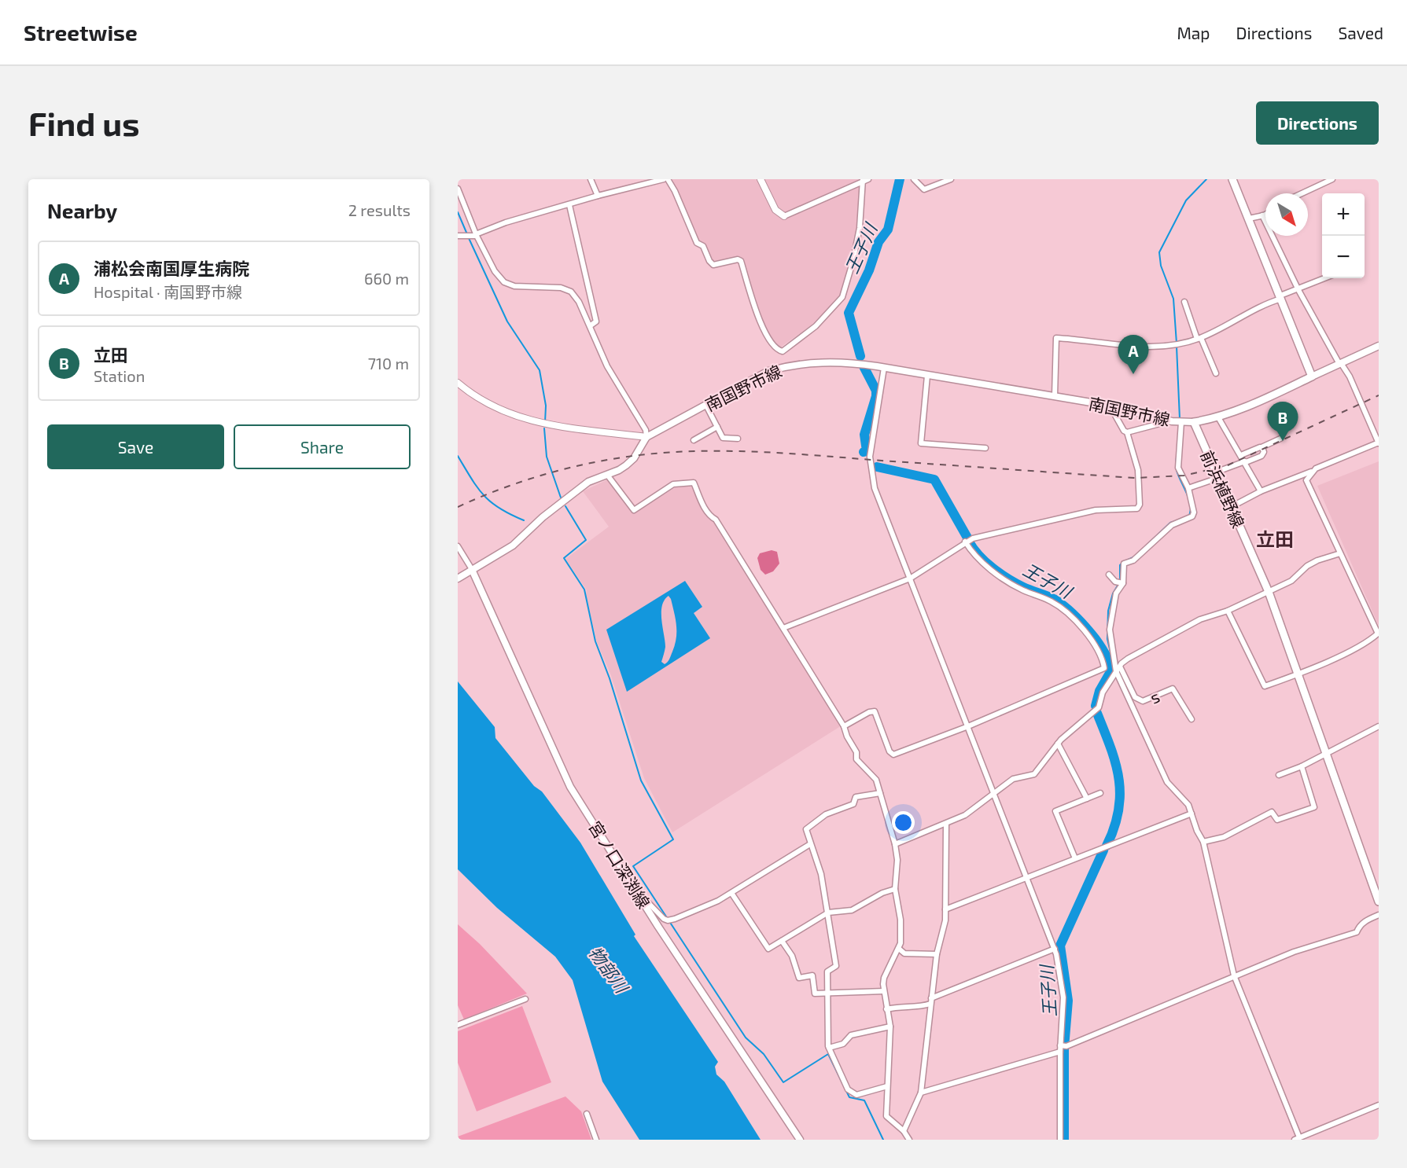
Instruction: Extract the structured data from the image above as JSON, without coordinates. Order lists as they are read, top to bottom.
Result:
{
  "streets": {
    "main road": ["南国野市線", "前浜植野線", "宮ノ口深渕線"],
    "street": ["s"]
  },
  "crossings": [
    ["南国野市線", "前浜植野線"]
  ],
  "districts": ["立田"],
  "water": ["王子川", "物部川"],
  "north": "bottom right",
  "page": {
    "header": "Streetwise",
    "nav": ["Map", "Directions", "Saved"],
    "buttons": [
      "Directions",
      ["Save", "Share"]
    ],
    "title": "Find us",
    "heading": ["Nearby", "2 results"],
    "map_buttons": ["+", "−"],
    "list": [
      {
        "mark": "A",
        "name": "浦松会南国厚生病院",
        "note": "Hospital · 南国野市線",
        "value": "660 m"
      },
      {
        "mark": "B",
        "name": "立田",
        "note": "Station",
        "value": "710 m"
      }
    ],
    "pins": ["A", "B"]
  }
}
